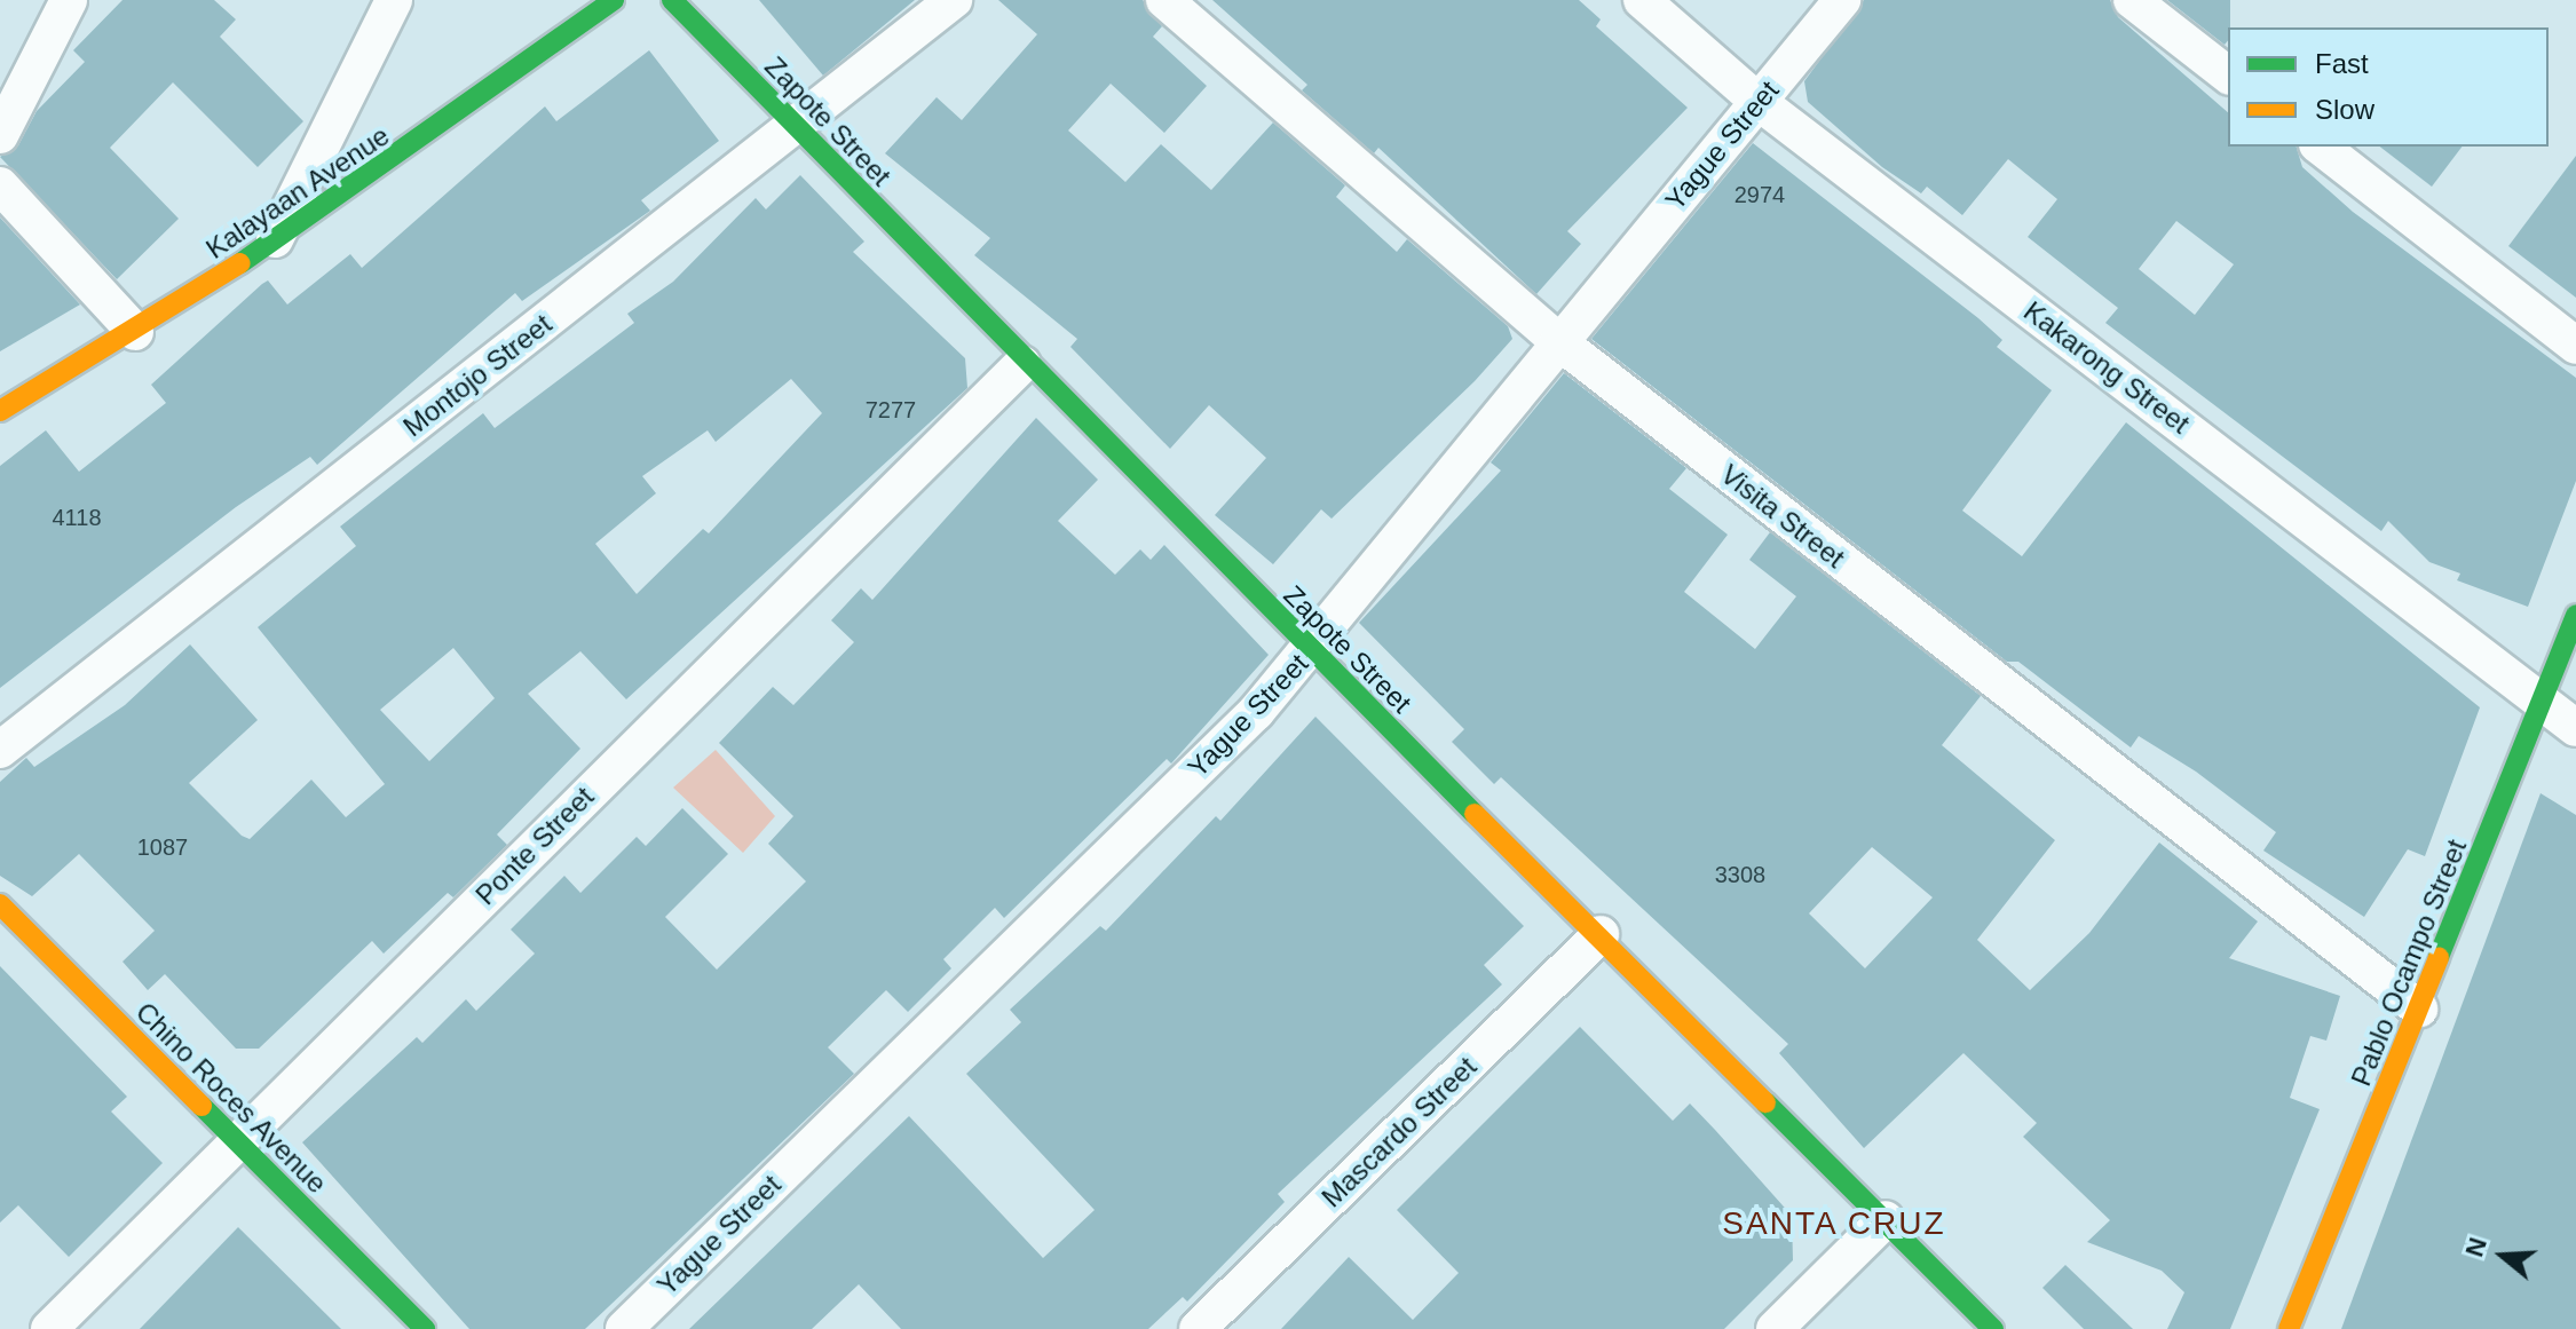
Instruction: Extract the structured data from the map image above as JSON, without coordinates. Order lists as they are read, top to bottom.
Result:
{
  "streets": {
    "main road": [
      "Zapote Street",
      "Kalayaan Avenue",
      "Pablo Ocampo Street",
      "Chino Roces Avenue"
    ],
    "street": [
      "Yague Street",
      "Kakarong Street",
      "Montojo Street",
      "Visita Street",
      "Ponte Street",
      "Mascardo Street"
    ]
  },
  "crossings": [
    ["Zapote Street", "Yague Street"],
    ["Zapote Street", "Montojo Street"],
    ["Zapote Street", "Ponte Street"],
    ["Zapote Street", "Mascardo Street"],
    ["Yague Street", "Kakarong Street"],
    ["Yague Street", "Visita Street"],
    ["Kakarong Street", "Pablo Ocampo Street"],
    ["Visita Street", "Pablo Ocampo Street"],
    ["Ponte Street", "Chino Roces Avenue"]
  ],
  "districts": ["SANTA CRUZ"],
  "house_numbers": [
    "2974",
    "7277",
    "4118",
    "1087",
    "3308"
  ],
  "legend": ["Fast", "Slow"],
  "north": "left"
}
